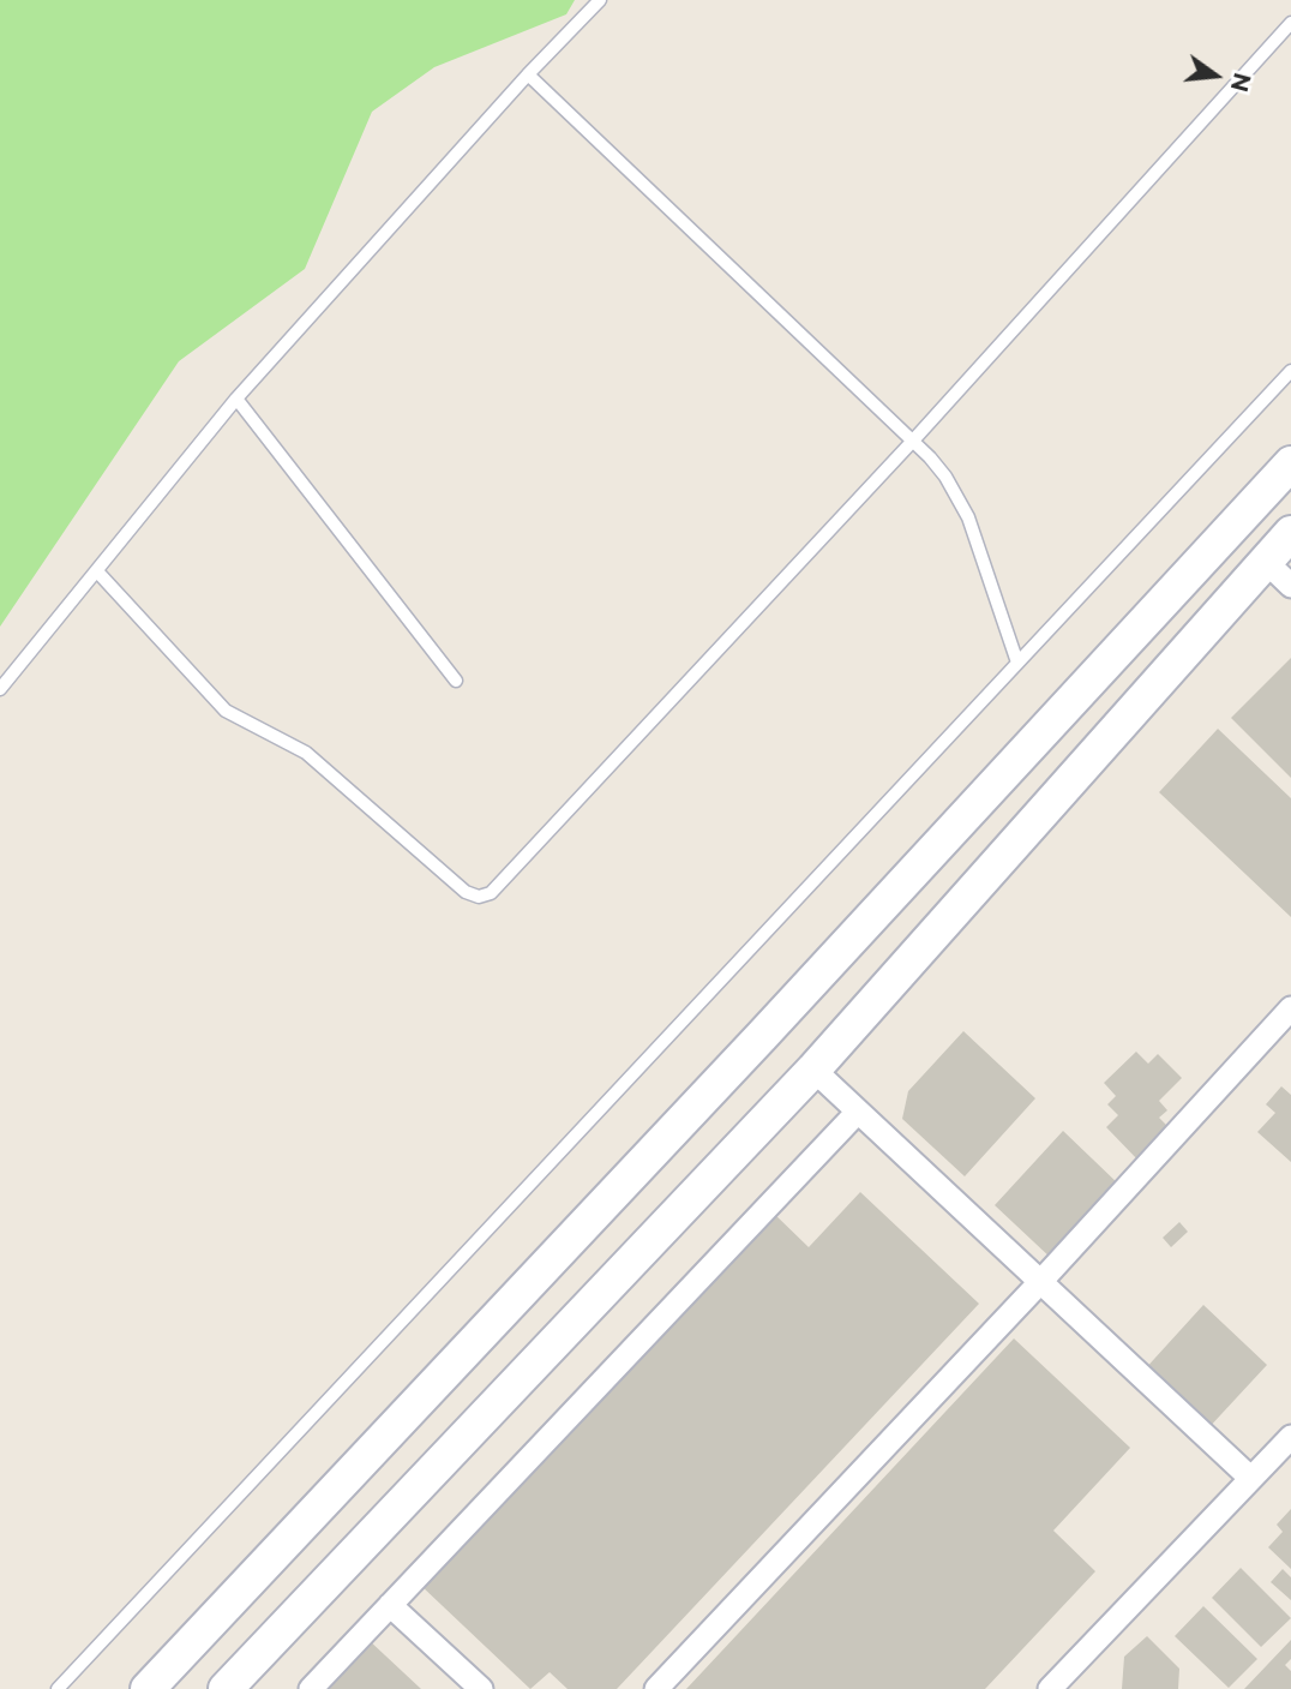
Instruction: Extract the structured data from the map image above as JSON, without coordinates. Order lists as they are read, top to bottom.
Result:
{
  "north": "right"
}
